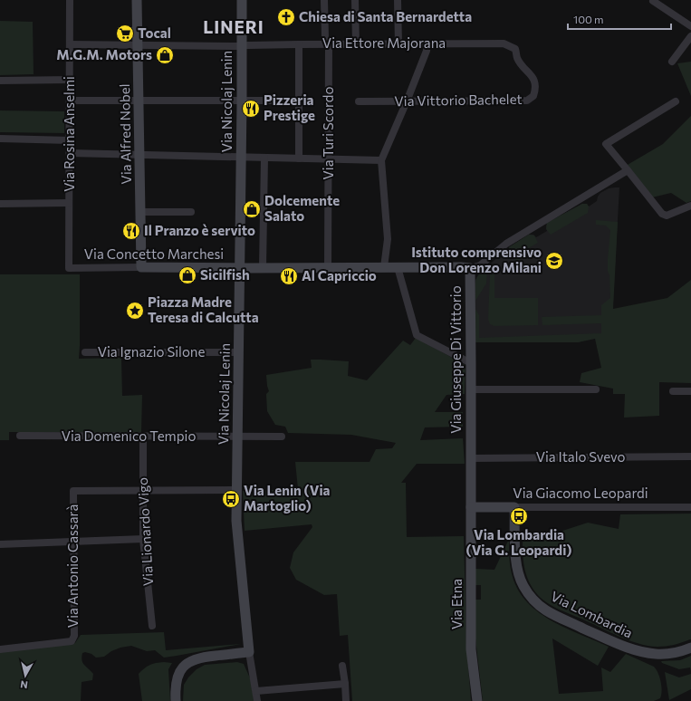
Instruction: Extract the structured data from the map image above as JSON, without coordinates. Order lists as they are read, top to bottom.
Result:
{
  "streets": {
    "main road": [
      "Via Nicolaj Lenin",
      "Via Alfred Nobel",
      "Via Concetto Marchesi",
      "Via Giuseppe Di Vittorio",
      "Via Giacomo Leopardi",
      "Via Etna",
      "Via Lombardia"
    ],
    "street": [
      "Via Ettore Majorana",
      "Via Vittorio Bachelet",
      "Via Turi Scordo",
      "Via Rosina Anselmi",
      "Via Ignazio Silone",
      "Via Domenico Tempio",
      "Via Italo Svevo",
      "Via Lionardo Vigo",
      "Via Antonio Cassarà"
    ]
  },
  "crossings": [
    ["Via Ettore Majorana", "Via Vittorio Bachelet"],
    ["Via Ettore Majorana", "Via Nicolaj Lenin"],
    ["Via Ettore Majorana", "Via Turi Scordo"],
    ["Via Ettore Majorana", "Via Rosina Anselmi"],
    ["Via Ettore Majorana", "Via Alfred Nobel"],
    ["Via Nicolaj Lenin", "Via Concetto Marchesi"],
    ["Via Nicolaj Lenin", "Via Ignazio Silone"],
    ["Via Nicolaj Lenin", "Via Giuseppe Di Vittorio"],
    ["Via Nicolaj Lenin", "Via Domenico Tempio"],
    ["Via Turi Scordo", "Via Giuseppe Di Vittorio"],
    ["Via Rosina Anselmi", "Via Concetto Marchesi"],
    ["Via Alfred Nobel", "Via Concetto Marchesi"],
    ["Via Concetto Marchesi", "Via Giuseppe Di Vittorio"],
    ["Via Giuseppe Di Vittorio", "Via Italo Svevo"],
    ["Via Giuseppe Di Vittorio", "Via Giacomo Leopardi"],
    ["Via Giuseppe Di Vittorio", "Via Etna"],
    ["Via Domenico Tempio", "Via Lionardo Vigo"],
    ["Via Giacomo Leopardi", "Via Etna"],
    ["Via Giacomo Leopardi", "Via Lombardia"],
    ["Via Lionardo Vigo", "Via Antonio Cassarà"]
  ],
  "districts": ["LINERI"],
  "places": {
    "church": ["Chiesa di Santa Bernardetta"],
    "supermarket": ["Tocal"],
    "shop": ["M.G.M. Motors", "Dolcemente Salato", "Sicilfish"],
    "restaurant": ["Pizzeria Prestige", "Il Pranzo è servito", "Al Capriccio"],
    "school or university": ["Istituto comprensivo Don Lorenzo Milani"],
    "place": ["Piazza Madre Teresa di Calcutta"],
    "bus stop": ["Via Lenin (Via Martoglio)", "Via Lombardia (Via G. Leopardi)"]
  },
  "scale_bar": "100 m",
  "north": "bottom"
}
